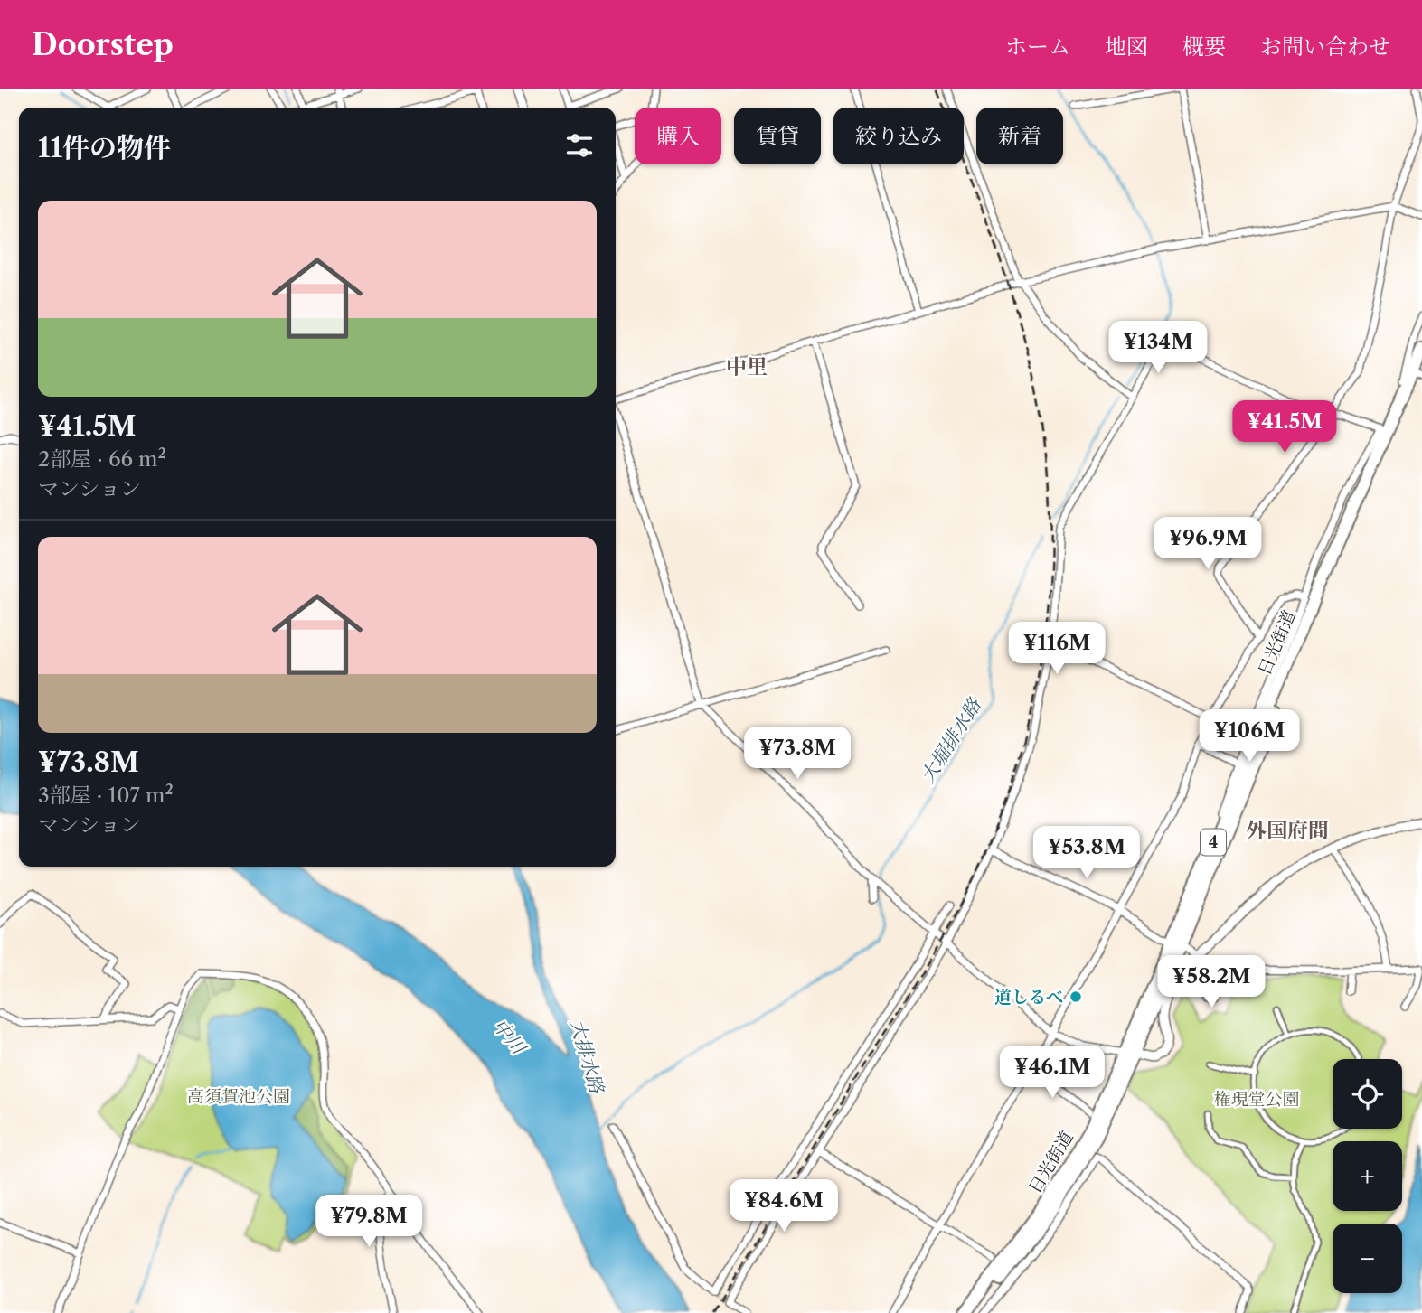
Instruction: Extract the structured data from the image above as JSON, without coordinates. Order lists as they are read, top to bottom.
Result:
{
  "streets": {
    "highway": ["日光街道", "4"]
  },
  "districts": ["中里", "外国府間"],
  "water": ["大堀排水路", "中川", "大排水路"],
  "parks": ["高須賀池公園", "権現堂公園"],
  "places": ["道しるべ"],
  "page": {
    "header": "Doorstep",
    "nav": [
      "ホーム",
      "地図",
      "概要",
      "お問い合わせ"
    ],
    "chip": [
      "購入",
      "賃貸",
      "絞り込み",
      "新着"
    ],
    "heading": "11件の物件",
    "list": [
      {
        "name": "¥41.5M",
        "note": "2部屋 · 66 m² · マンション"
      },
      {
        "name": "¥73.8M",
        "note": "3部屋 · 107 m² · マンション"
      }
    ],
    "price": [
      "¥134M",
      "¥41.5M",
      "¥96.9M",
      "¥116M",
      "¥106M",
      "¥73.8M",
      "¥53.8M",
      "¥58.2M",
      "¥46.1M",
      "¥84.6M",
      "¥79.8M"
    ],
    "map_buttons": ["+", "−"]
  }
}
